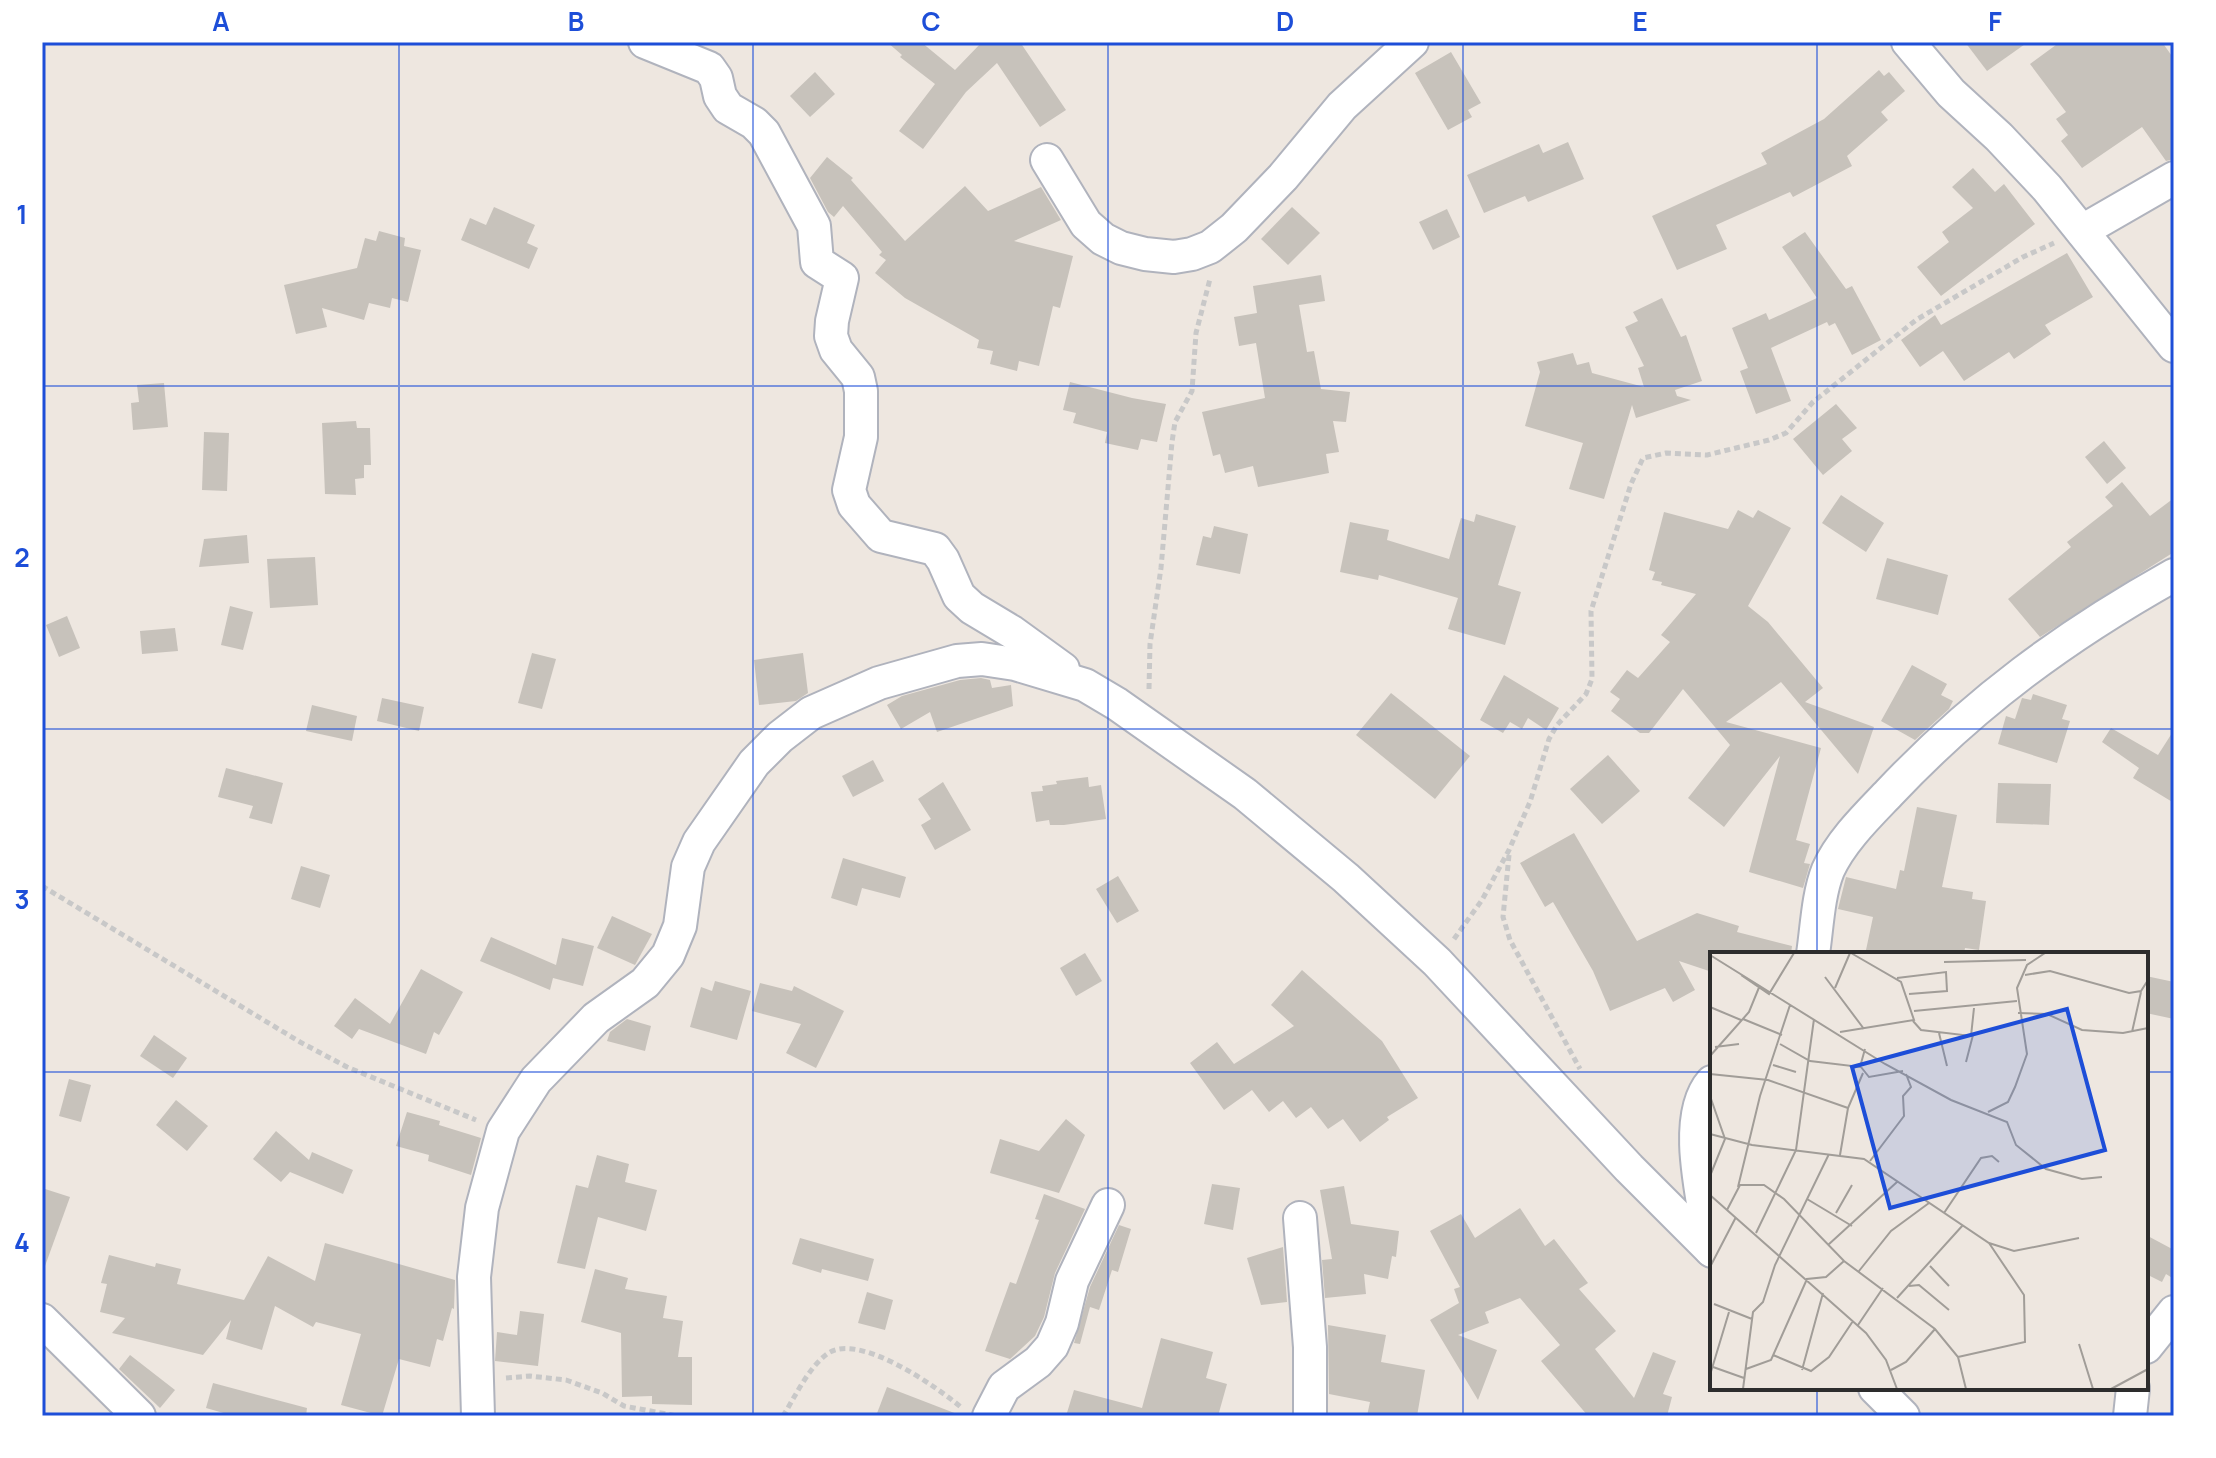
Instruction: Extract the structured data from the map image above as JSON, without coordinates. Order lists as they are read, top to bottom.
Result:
{
  "grid": {
    "columns": [
      "A",
      "B",
      "C",
      "D",
      "E",
      "F"
    ],
    "rows": [
      "1",
      "2",
      "3",
      "4"
    ]
  }
}
